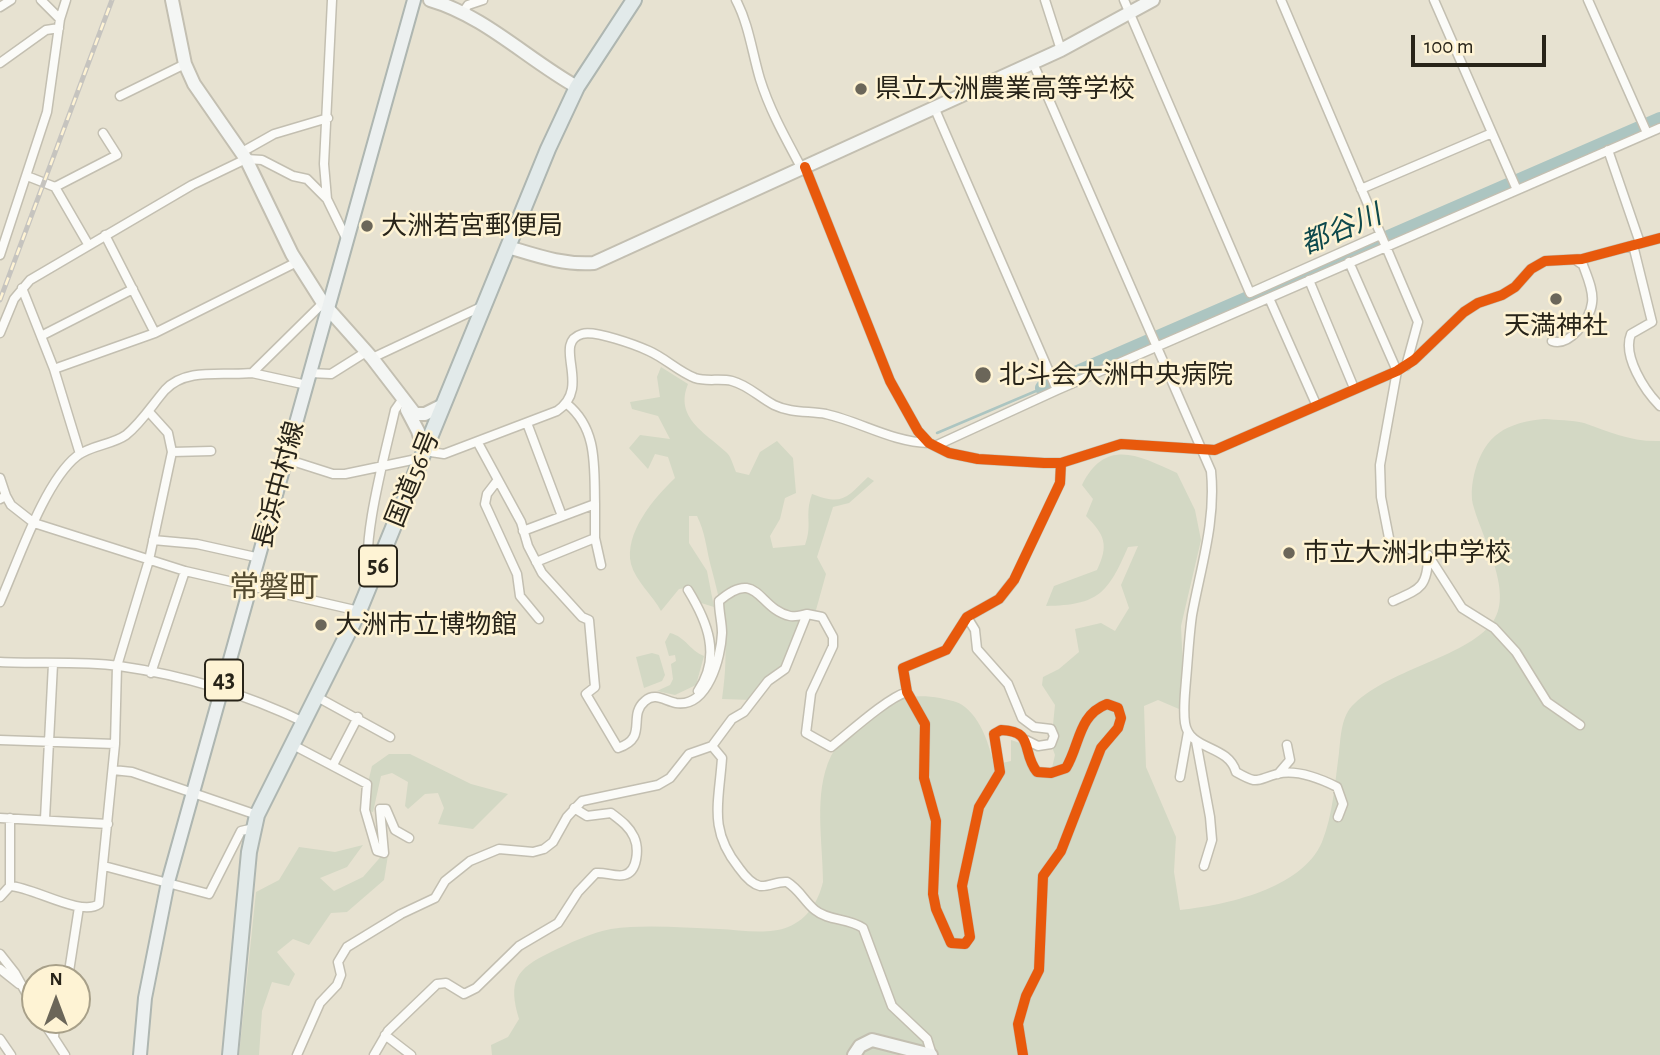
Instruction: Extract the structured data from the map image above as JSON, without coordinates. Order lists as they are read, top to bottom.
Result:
{
  "streets": {
    "highway": ["国道56号", "56"],
    "main road": ["長浜中村線", "43"]
  },
  "districts": ["常磐町"],
  "water": ["都谷川"],
  "places": [
    "県立大洲農業高等学校",
    "大洲若宮郵便局",
    "天満神社",
    "北斗会大洲中央病院",
    "市立大洲北中学校",
    "大洲市立博物館"
  ],
  "scale_bar": "100 m",
  "north": "top"
}
